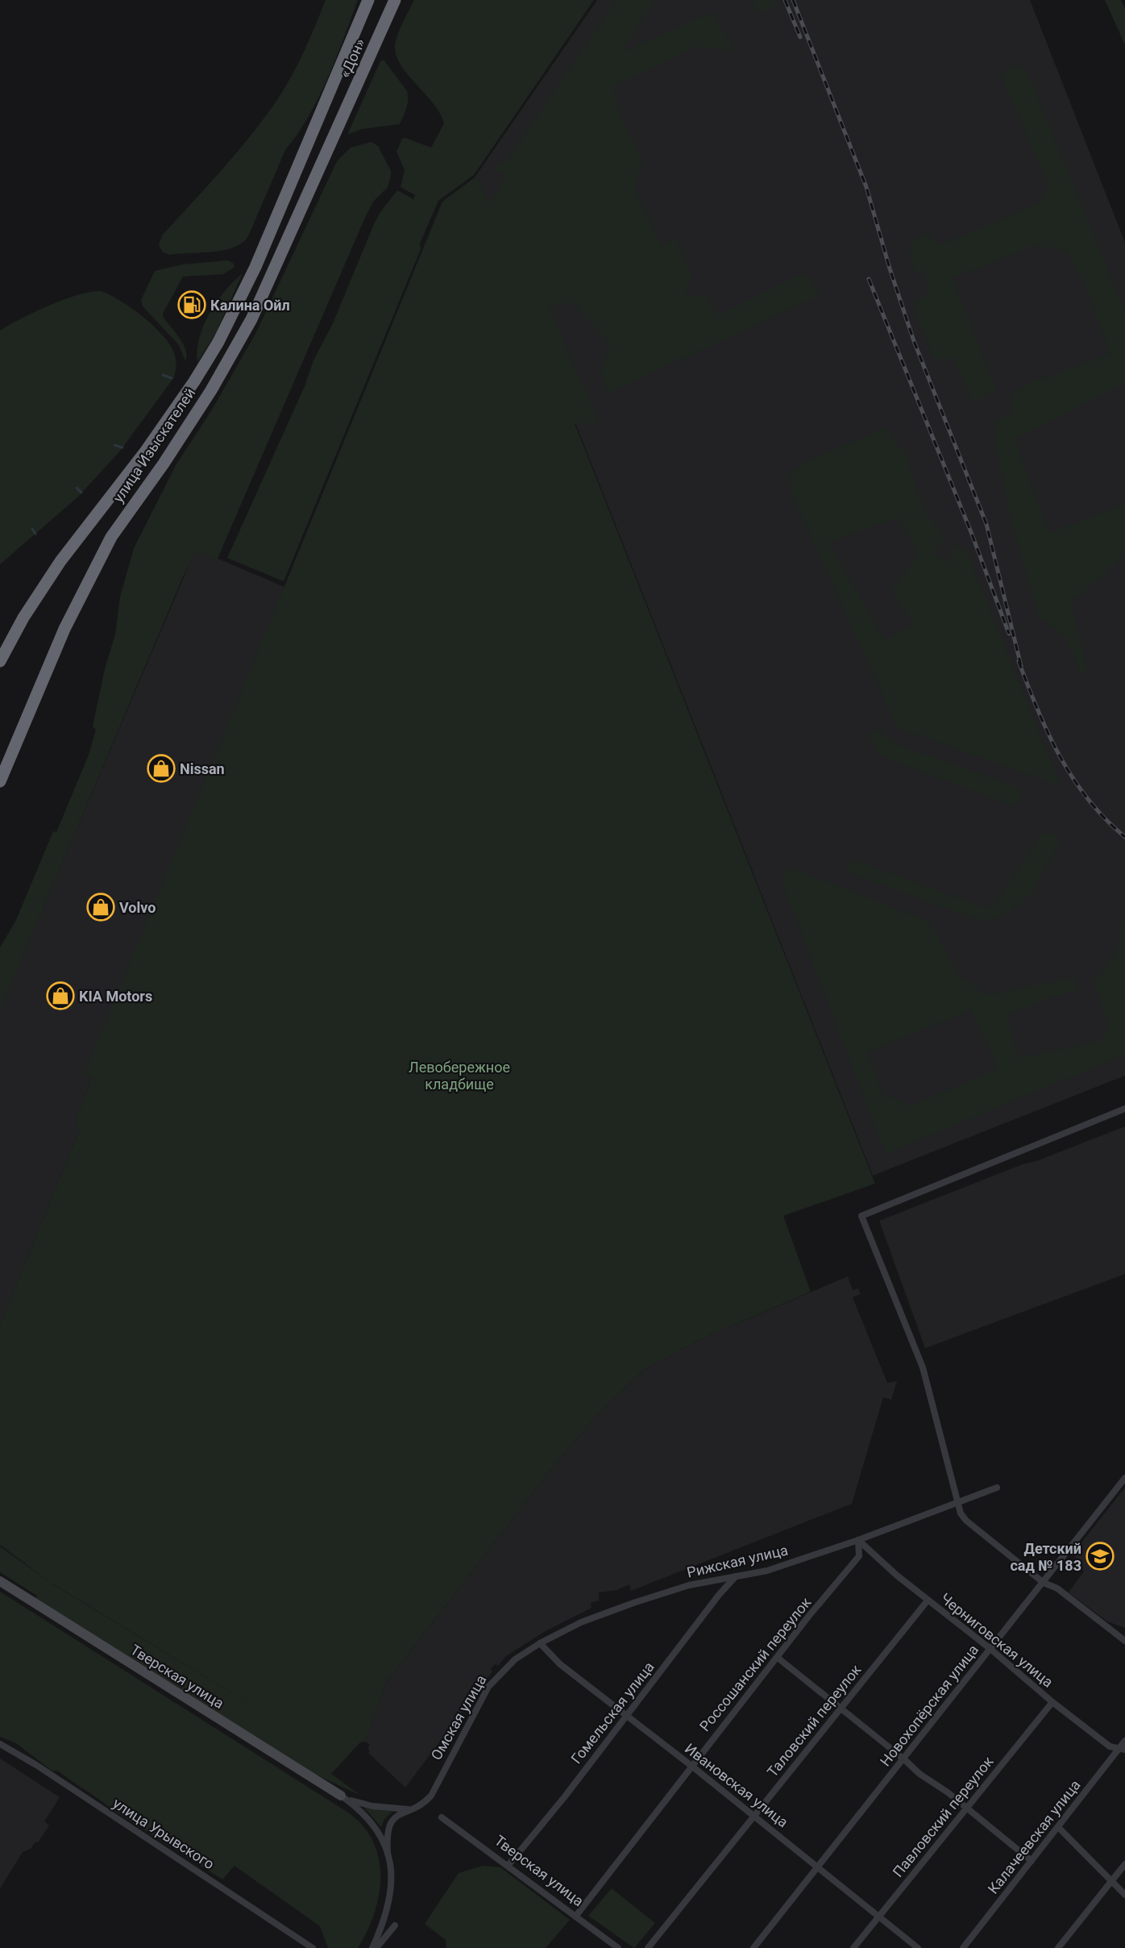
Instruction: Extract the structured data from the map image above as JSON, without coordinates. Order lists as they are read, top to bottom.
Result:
{
  "streets": {
    "highway": ["«Дон»", "улица Изыскателей"],
    "street": [
      "Рижская улица",
      "Черниговская улица",
      "Россошанский переулок",
      "Тверская улица",
      "Новохопёрская улица",
      "Гомельская улица",
      "Омская улица",
      "Таловский переулок",
      "Ивановская улица",
      "Павловский переулок",
      "улица Урывского",
      "Калачеевская улица"
    ]
  },
  "crossings": [
    ["«Дон»", "улица Изыскателей"],
    ["Рижская улица", "Черниговская улица"],
    ["Рижская улица", "Россошанский переулок"],
    ["Рижская улица", "Гомельская улица"],
    ["Рижская улица", "Омская улица"],
    ["Рижская улица", "Ивановская улица"],
    ["Черниговская улица", "Россошанский переулок"],
    ["Черниговская улица", "Новохопёрская улица"],
    ["Черниговская улица", "Таловский переулок"],
    ["Черниговская улица", "Павловский переулок"],
    ["Черниговская улица", "Калачеевская улица"],
    ["Россошанский переулок", "Тверская улица"],
    ["Россошанский переулок", "Ивановская улица"],
    ["Тверская улица", "Гомельская улица"],
    ["Новохопёрская улица", "Ивановская улица"],
    ["Гомельская улица", "Ивановская улица"],
    ["Омская улица", "Ивановская улица"],
    ["Таловский переулок", "Ивановская улица"],
    ["Ивановская улица", "Павловский переулок"]
  ],
  "parks": ["Левобережное кладбище"],
  "places": {
    "fuel station": ["Калина Ойл"],
    "shop": ["Nissan", "Volvo", "KIA Motors"],
    "school or university": ["Детский сад № 183"]
  }
}
